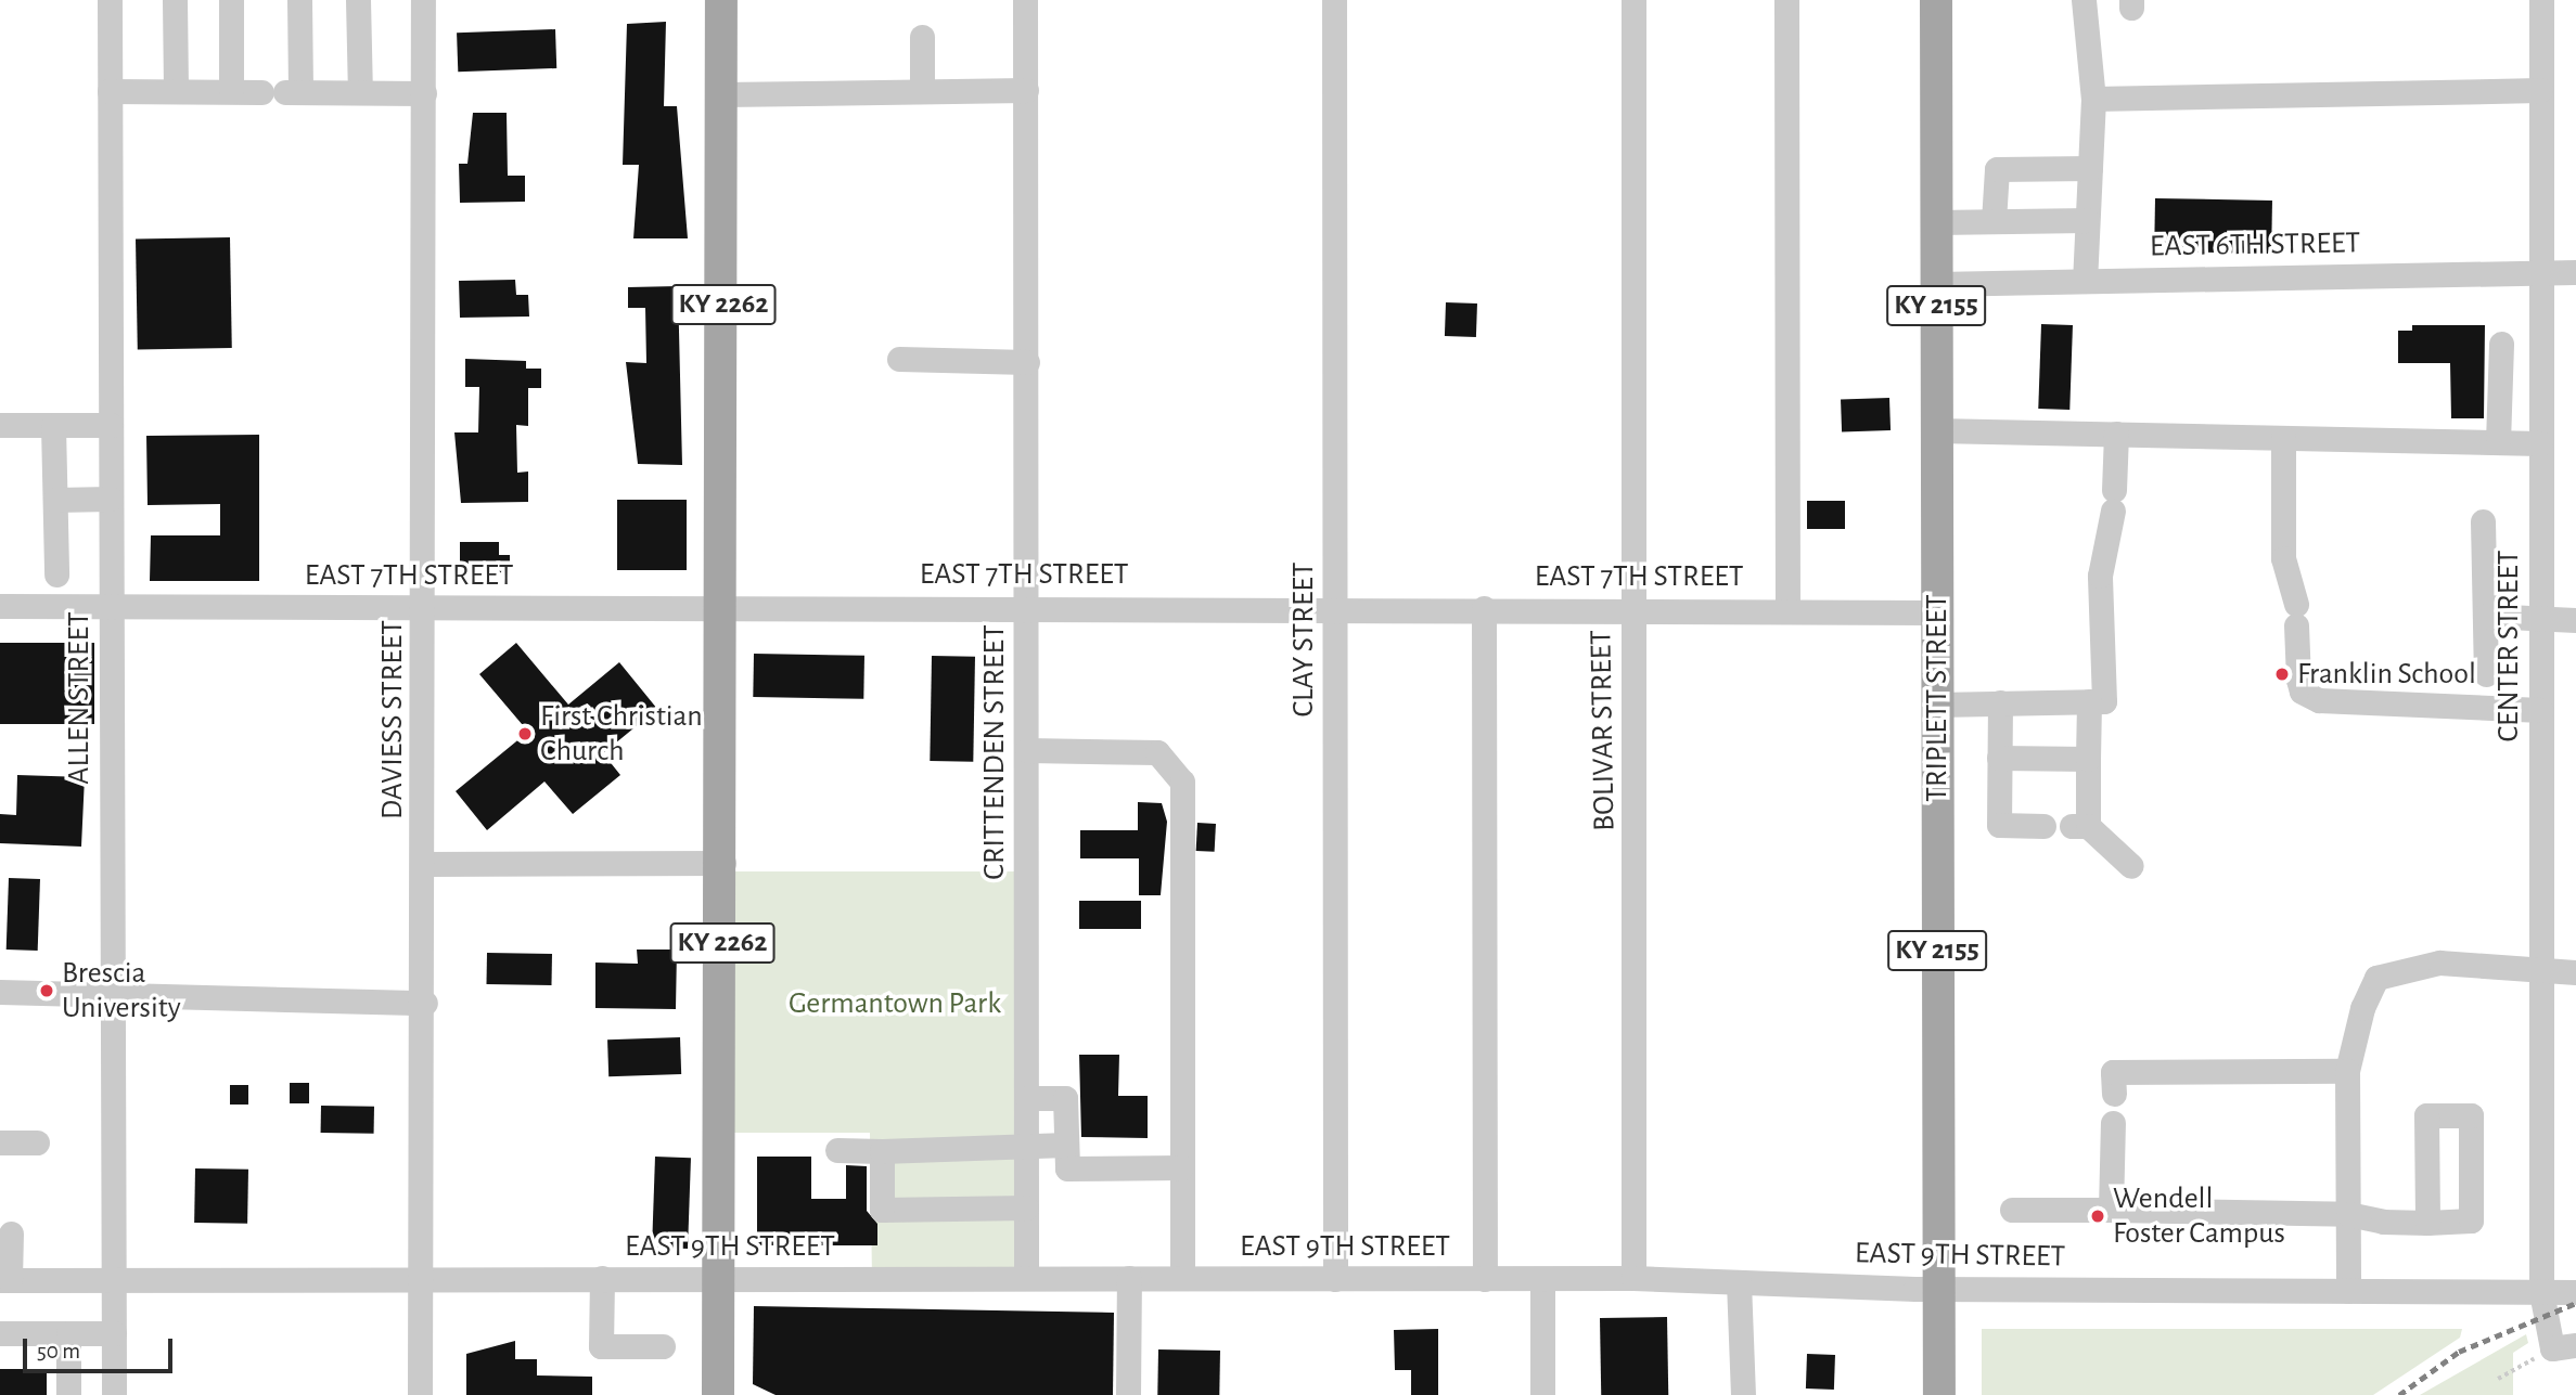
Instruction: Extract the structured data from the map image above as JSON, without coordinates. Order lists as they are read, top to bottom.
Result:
{
  "streets": {
    "main road": ["KY 2262", "KY 2155", "TRIPLETT STREET"],
    "street": [
      "EAST 6TH STREET",
      "EAST 7TH STREET",
      "CLAY STREET",
      "CENTER STREET",
      "ALLEN STREET",
      "DAVIESS STREET",
      "BOLIVAR STREET",
      "CRITTENDEN STREET",
      "EAST 9TH STREET"
    ]
  },
  "crossings": [
    ["EAST 6TH STREET", "CENTER STREET"],
    ["EAST 6TH STREET", "TRIPLETT STREET"],
    ["KY 2262", "EAST 7TH STREET"],
    ["KY 2262", "EAST 9TH STREET"],
    ["EAST 7TH STREET", "CLAY STREET"],
    ["EAST 7TH STREET", "ALLEN STREET"],
    ["EAST 7TH STREET", "TRIPLETT STREET"],
    ["EAST 7TH STREET", "DAVIESS STREET"],
    ["EAST 7TH STREET", "BOLIVAR STREET"],
    ["EAST 7TH STREET", "CRITTENDEN STREET"],
    ["CLAY STREET", "EAST 9TH STREET"],
    ["CENTER STREET", "EAST 9TH STREET"],
    ["ALLEN STREET", "EAST 9TH STREET"],
    ["TRIPLETT STREET", "EAST 9TH STREET"],
    ["DAVIESS STREET", "EAST 9TH STREET"],
    ["BOLIVAR STREET", "EAST 9TH STREET"],
    ["CRITTENDEN STREET", "EAST 9TH STREET"]
  ],
  "parks": ["Germantown Park"],
  "places": [
    "Franklin School",
    "First Christian Church",
    "Brescia University",
    "Wendell Foster Campus"
  ],
  "scale_bar": "50 m"
}
